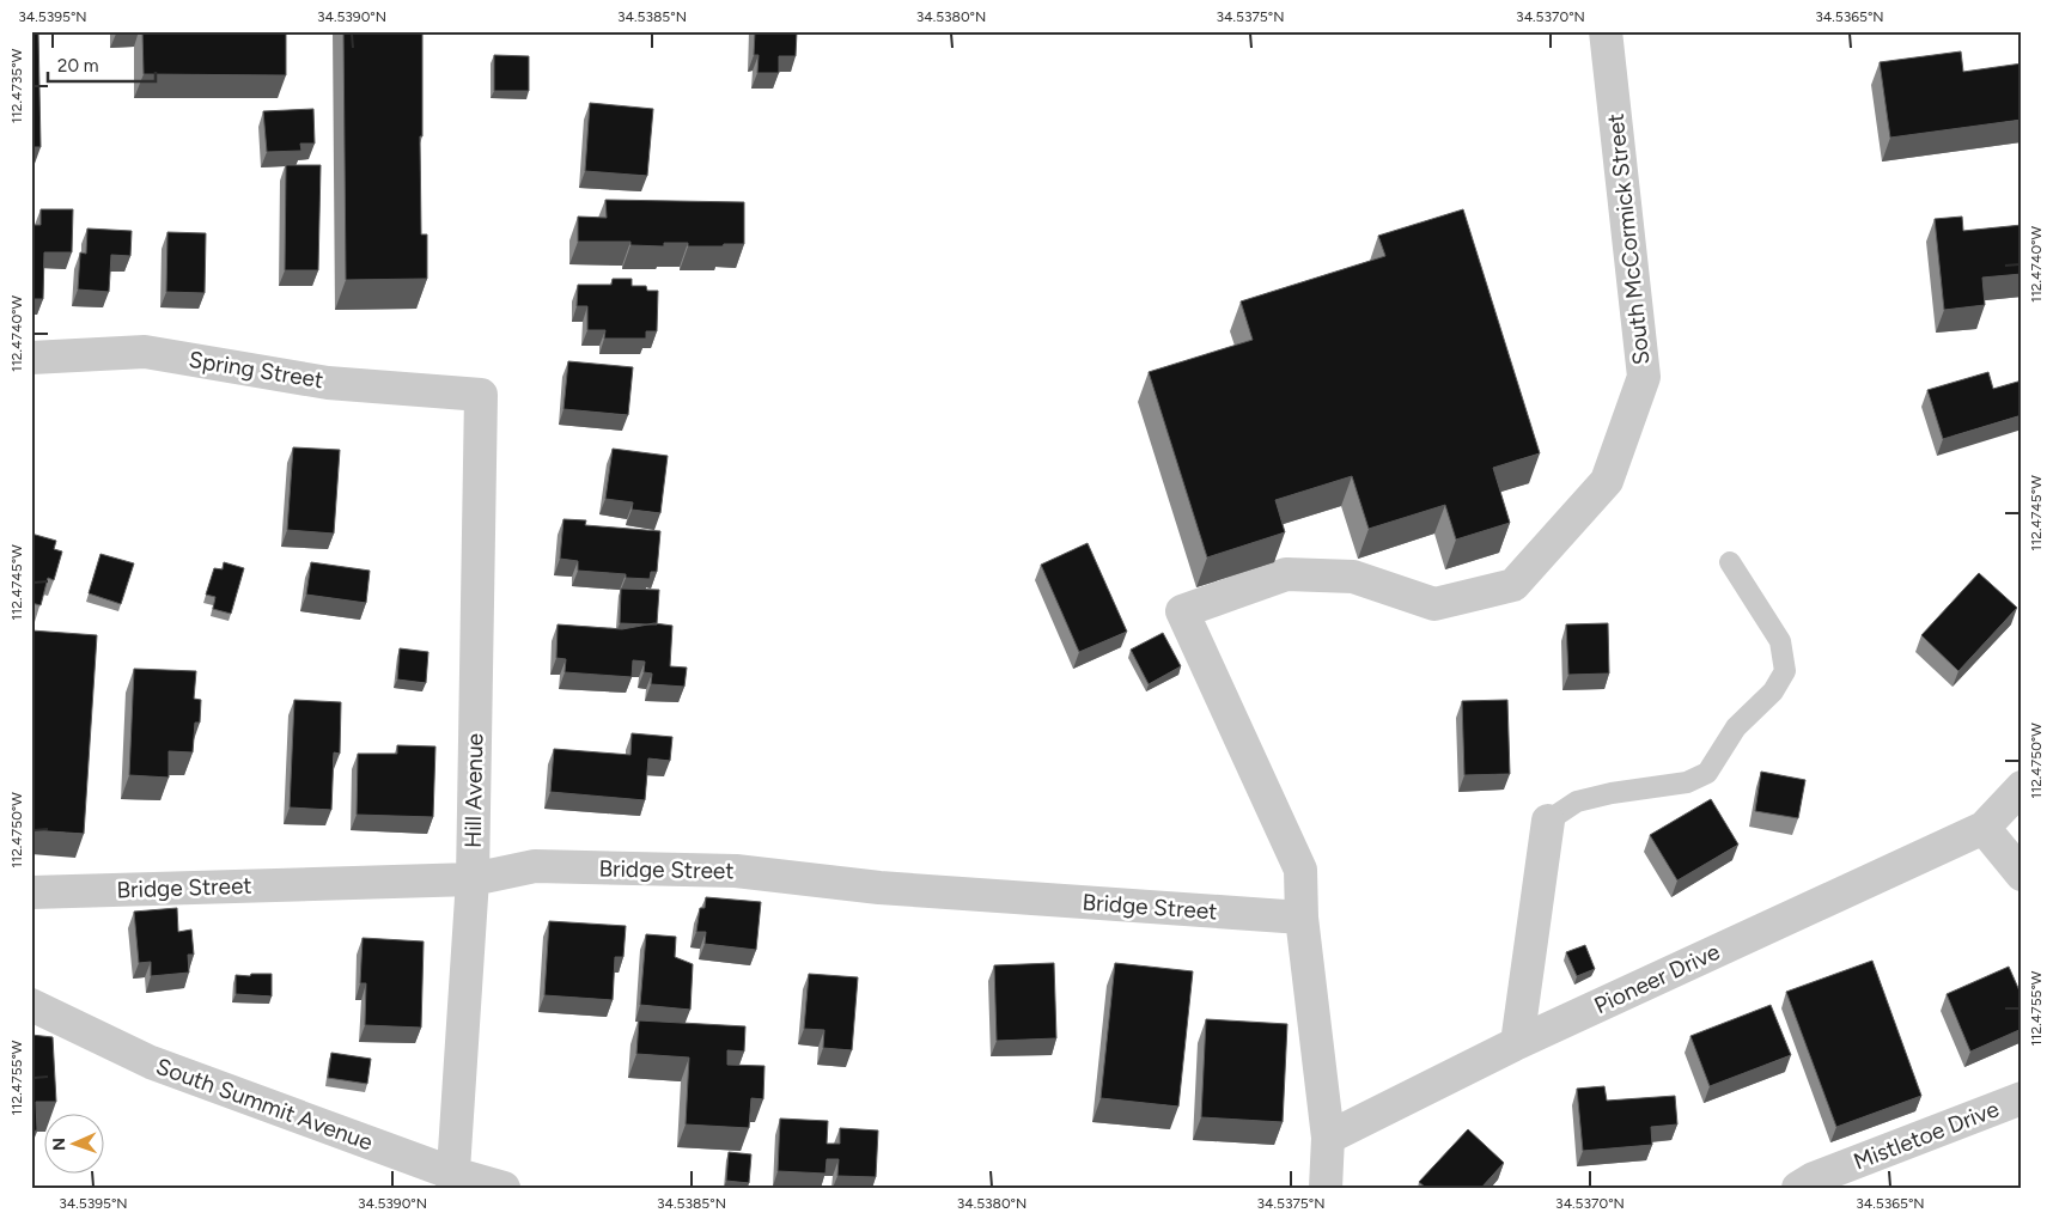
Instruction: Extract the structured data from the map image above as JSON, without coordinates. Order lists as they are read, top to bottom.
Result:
{
  "streets": {
    "street": [
      "South McCormick Street",
      "Spring Street",
      "Hill Avenue",
      "Bridge Street",
      "Pioneer Drive",
      "South Summit Avenue",
      "Mistletoe Drive"
    ]
  },
  "crossings": [
    ["South McCormick Street", "Bridge Street"],
    ["Spring Street", "Hill Avenue"],
    ["Hill Avenue", "Bridge Street"],
    ["Hill Avenue", "South Summit Avenue"]
  ],
  "scale_bar": "20 m",
  "north": "left",
  "coordinates": [
    "34.5395°N",
    "34.5390°N",
    "34.5385°N",
    "34.5380°N",
    "34.5375°N",
    "34.5370°N",
    "34.5365°N",
    "112.4735°W",
    "112.4740°W",
    "112.4745°W",
    "112.4750°W",
    "112.4755°W"
  ]
}
